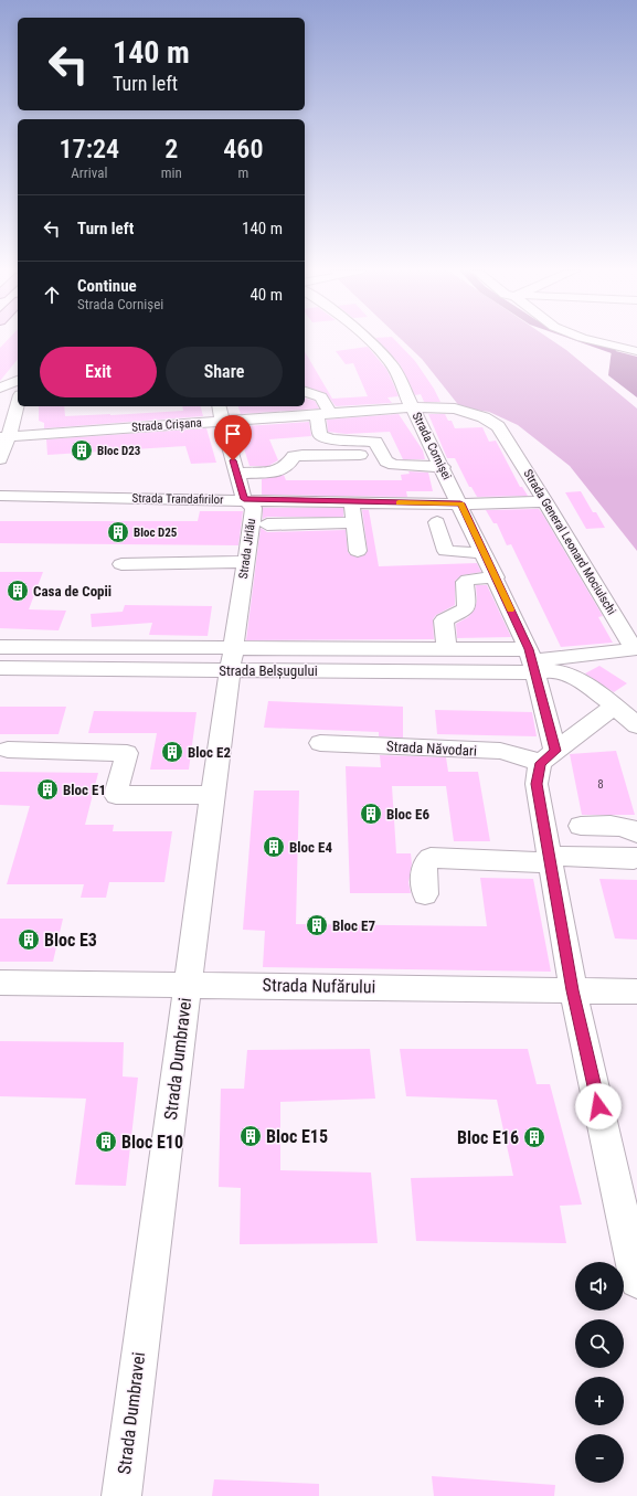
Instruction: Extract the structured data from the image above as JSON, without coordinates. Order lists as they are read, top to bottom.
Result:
{
  "streets": {
    "street": [
      "Strada Crișana",
      "Strada Cornișei",
      "Strada Trandafirilor",
      "Strada General Leonard Mociulschi",
      "Strada Jirlău",
      "Strada Belșugului",
      "Strada Năvodari",
      "Strada Nufărului",
      "Strada Dumbravei"
    ]
  },
  "crossings": [
    ["Strada Crișana", "Strada Cornișei"],
    ["Strada Crișana", "Strada General Leonard Mociulschi"],
    ["Strada Crișana", "Strada Jirlău"],
    ["Strada Cornișei", "Strada Trandafirilor"],
    ["Strada Cornișei", "Strada General Leonard Mociulschi"],
    ["Strada Cornișei", "Strada Belșugului"],
    ["Strada Cornișei", "Strada Năvodari"],
    ["Strada Trandafirilor", "Strada General Leonard Mociulschi"],
    ["Strada Trandafirilor", "Strada Jirlău"],
    ["Strada General Leonard Mociulschi", "Strada Belșugului"],
    ["Strada Jirlău", "Strada Belșugului"],
    ["Strada Jirlău", "Strada Dumbravei"],
    ["Strada Belșugului", "Strada Dumbravei"],
    ["Strada Nufărului", "Strada Dumbravei"]
  ],
  "places": {
    "building": [
      "Bloc D23",
      "Bloc D25",
      "Casa de Copii",
      "Bloc E2",
      "Bloc E1",
      "Bloc E6",
      "Bloc E4",
      "Bloc E7",
      "Bloc E3",
      "Bloc E15",
      "Bloc E16",
      "Bloc E10"
    ]
  },
  "house_numbers": ["8"],
  "page": {
    "turn": ["140 m", "Turn left"],
    "eta": [
      "17:24",
      "Arrival",
      "2",
      "min",
      "460",
      "m"
    ],
    "list": [
      {
        "name": "Turn left",
        "value": "140 m"
      },
      {
        "name": "Continue",
        "note": "Strada Cornișei",
        "value": "40 m"
      }
    ],
    "buttons": ["Exit", "Share"],
    "map_buttons": ["+", "−"]
  }
}
